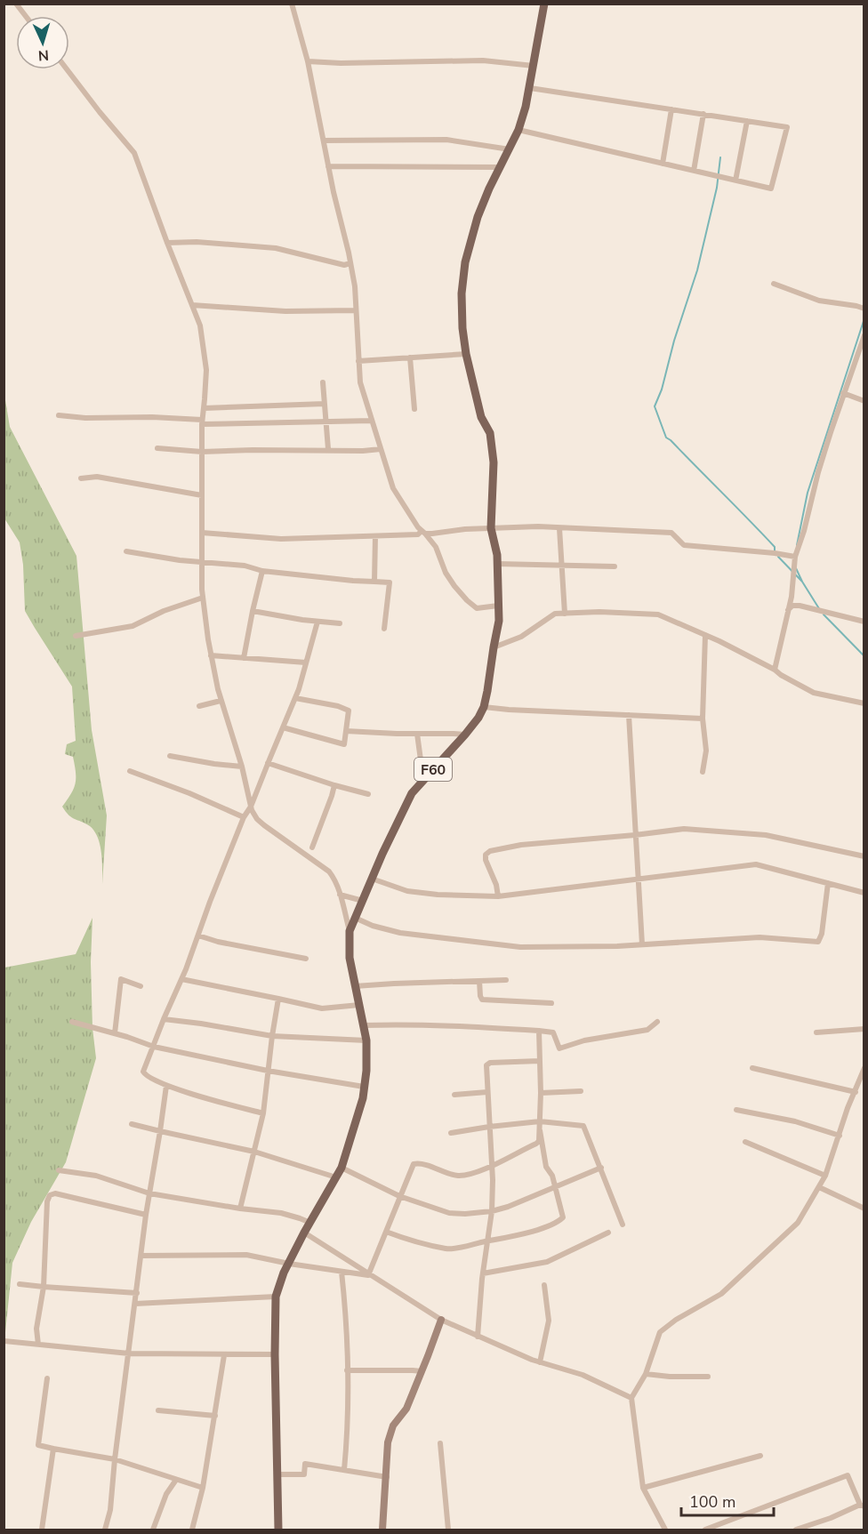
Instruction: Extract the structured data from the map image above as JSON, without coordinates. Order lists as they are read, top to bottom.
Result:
{
  "streets": {
    "main road": ["F60"]
  },
  "scale_bar": "100 m",
  "north": "bottom"
}
